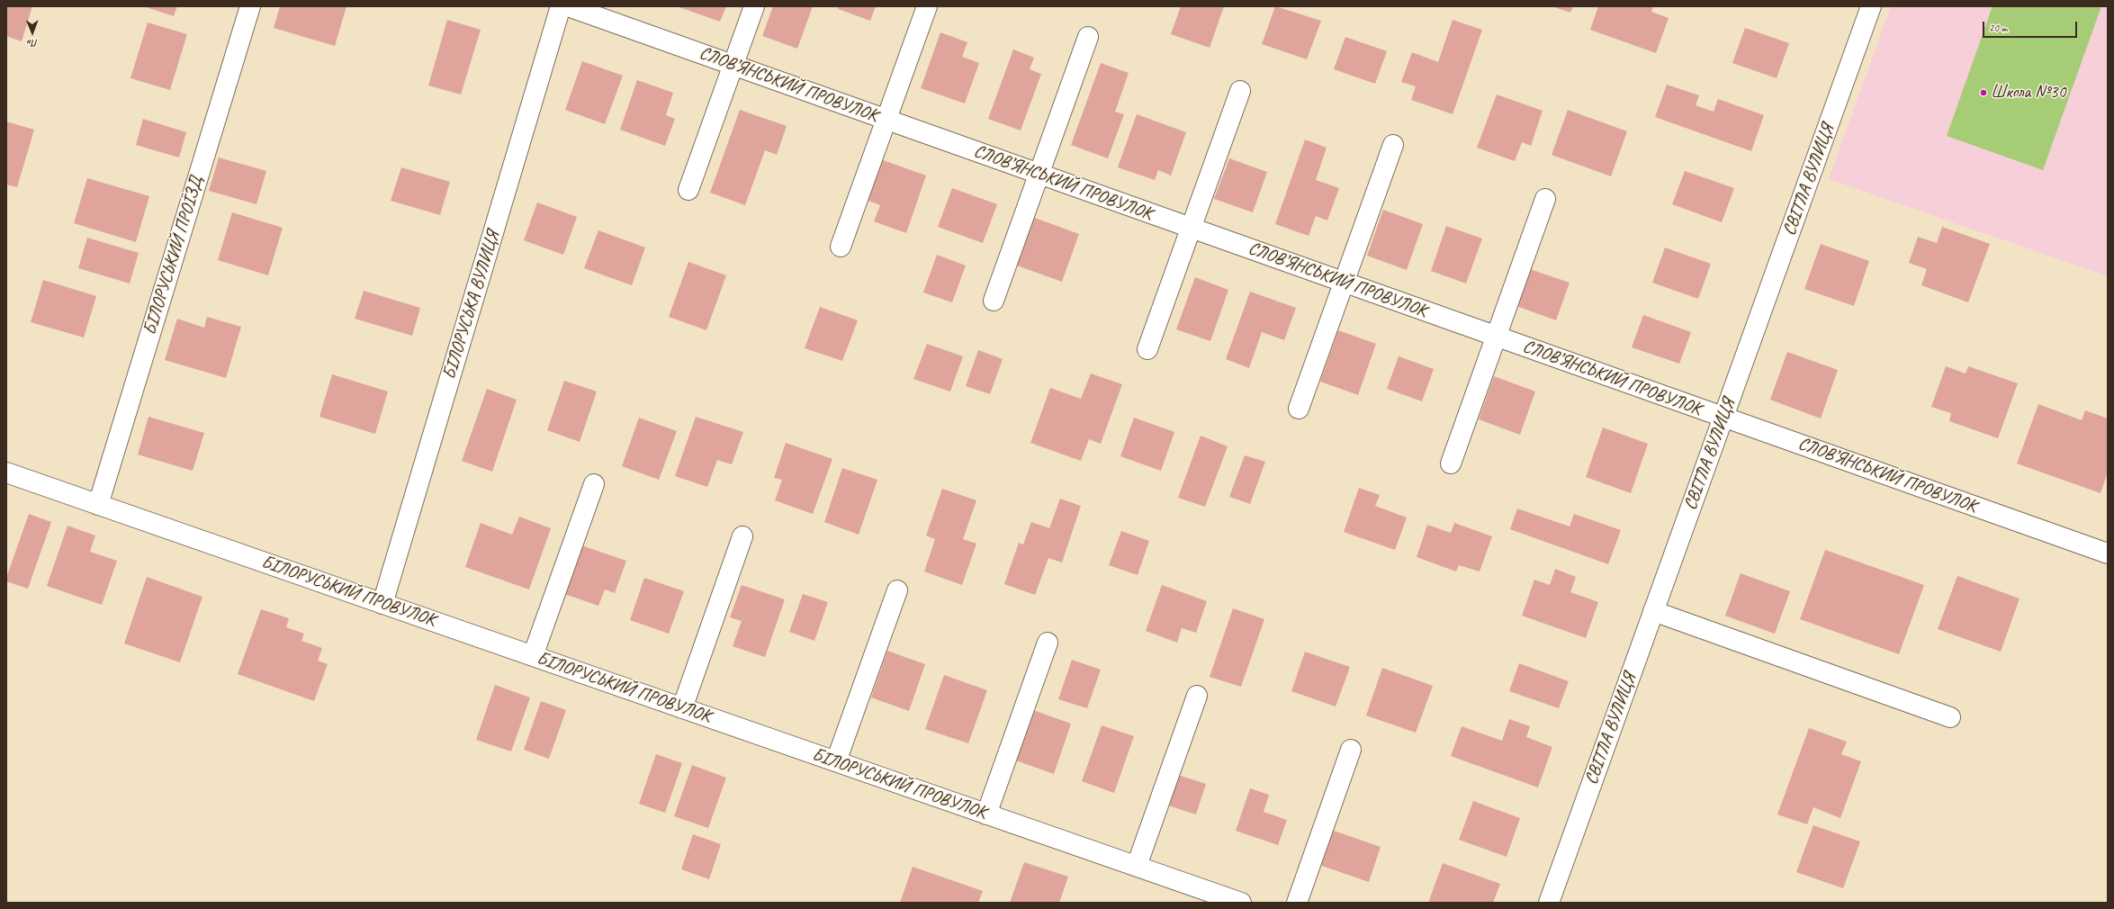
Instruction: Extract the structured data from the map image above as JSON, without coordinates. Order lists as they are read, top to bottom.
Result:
{
  "streets": {
    "street": [
      "СЛОВ’ЯНСЬКИЙ ПРОВУЛОК",
      "СВІТЛА ВУЛИЦЯ",
      "БІЛОРУСЬКИЙ ПРОЇЗД",
      "БІЛОРУСЬКА ВУЛИЦЯ",
      "БІЛОРУСЬКИЙ ПРОВУЛОК"
    ]
  },
  "crossings": [
    ["СЛОВ’ЯНСЬКИЙ ПРОВУЛОК", "СВІТЛА ВУЛИЦЯ"],
    ["БІЛОРУСЬКИЙ ПРОЇЗД", "БІЛОРУСЬКИЙ ПРОВУЛОК"],
    ["БІЛОРУСЬКА ВУЛИЦЯ", "БІЛОРУСЬКИЙ ПРОВУЛОК"]
  ],
  "places": ["Школа №30"],
  "scale_bar": "20 m",
  "north": "bottom"
}
